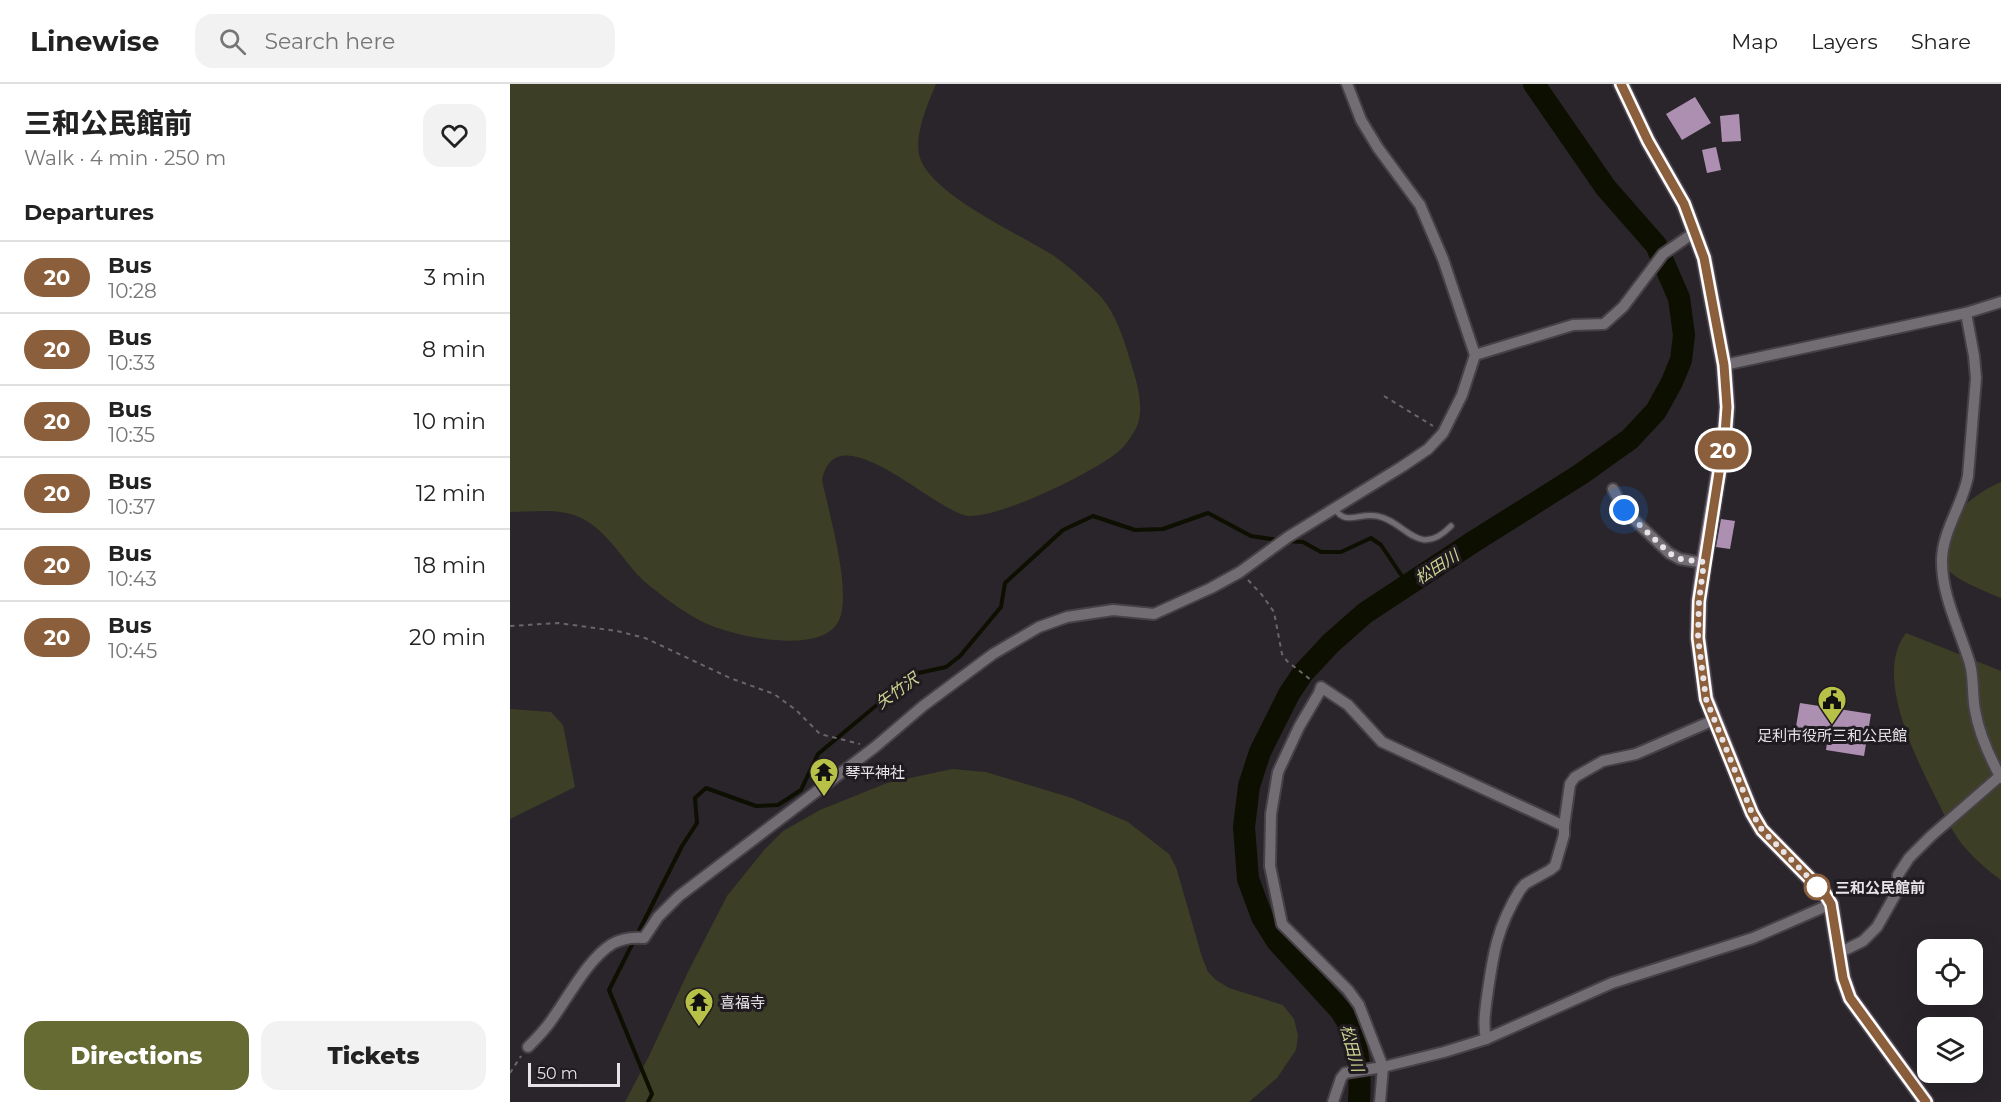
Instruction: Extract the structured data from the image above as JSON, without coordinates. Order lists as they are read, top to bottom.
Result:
{
  "water": ["松田川", "矢竹沢"],
  "places": {
    "public building": ["足利市役所三和公民館"],
    "temple": ["琴平神社", "喜福寺"],
    "other": ["三和公民館前"]
  },
  "lines": ["bus line 20"],
  "scale_bar": "50 m",
  "page": {
    "header": "Linewise",
    "search": "Search here",
    "nav": ["Map", "Layers", "Share"],
    "heading": [
      ["三和公民館前", "Walk · 4 min · 250 m"],
      "Departures"
    ],
    "on_map": "20",
    "list": [
      {
        "mark": "20",
        "name": "Bus",
        "note": "10:28",
        "value": "3 min"
      },
      {
        "mark": "20",
        "name": "Bus",
        "note": "10:33",
        "value": "8 min"
      },
      {
        "mark": "20",
        "name": "Bus",
        "note": "10:35",
        "value": "10 min"
      },
      {
        "mark": "20",
        "name": "Bus",
        "note": "10:37",
        "value": "12 min"
      },
      {
        "mark": "20",
        "name": "Bus",
        "note": "10:43",
        "value": "18 min"
      },
      {
        "mark": "20",
        "name": "Bus",
        "note": "10:45",
        "value": "20 min"
      }
    ],
    "buttons": ["Directions", "Tickets"],
    "scale": "50 m"
  }
}
